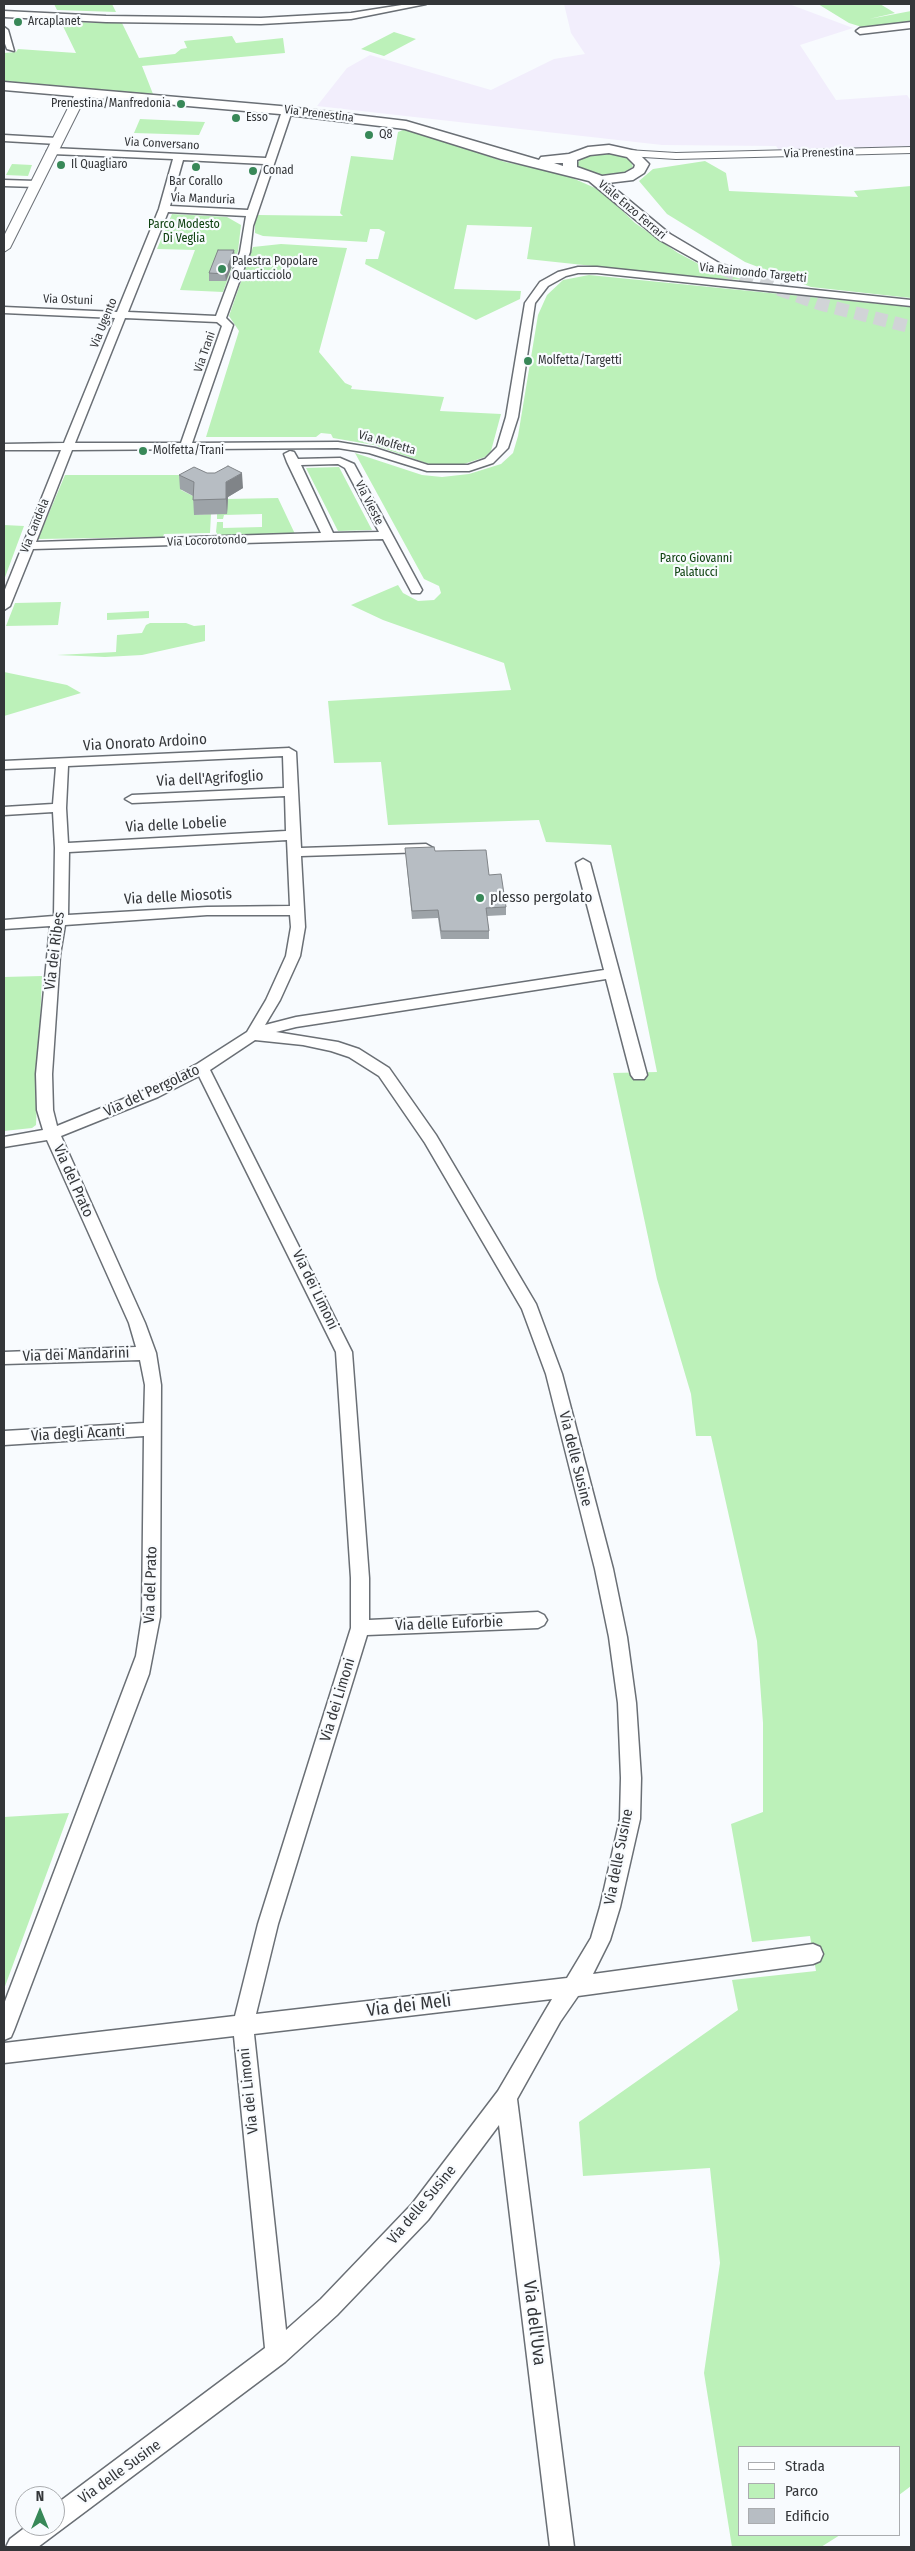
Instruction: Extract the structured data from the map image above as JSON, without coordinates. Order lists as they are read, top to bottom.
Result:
{
  "streets": {
    "main road": ["Via Prenestina", "Viale Enzo Ferrari"],
    "street": [
      "Via Conversano",
      "Via Manduria",
      "Via Raimondo Targetti",
      "Via Ostuni",
      "Via Ugento",
      "Via Trani",
      "Via Molfetta",
      "Via Vieste",
      "Via Candela",
      "Via Locorotondo",
      "Via Onorato Ardoino",
      "Via dell'Agrifoglio",
      "Via delle Lobelie",
      "Via delle Miosotis",
      "Via dei Ribes",
      "Via del Pergolato",
      "Via del Prato",
      "Via dei Limoni",
      "Via dei Mandarini",
      "Via degli Acanti",
      "Via delle Susine",
      "Via delle Euforbie",
      "Via dei Meli",
      "Via dell'Uva"
    ]
  },
  "crossings": [
    ["Via Prenestina", "Via Manduria"],
    ["Via Prenestina", "Viale Enzo Ferrari"],
    ["Via Conversano", "Via Manduria"],
    ["Via Conversano", "Via Ugento"],
    ["Via Manduria", "Via Ugento"],
    ["Via Manduria", "Via Trani"],
    ["Via Raimondo Targetti", "Via Molfetta"],
    ["Via Ostuni", "Via Ugento"],
    ["Via Ostuni", "Via Trani"],
    ["Via Ugento", "Via Molfetta"],
    ["Via Ugento", "Via Candela"],
    ["Via Trani", "Via Molfetta"],
    ["Via Molfetta", "Via Candela"],
    ["Via Vieste", "Via Locorotondo"],
    ["Via Candela", "Via Locorotondo"],
    ["Via Onorato Ardoino", "Via del Pergolato"],
    ["Via dell'Agrifoglio", "Via del Pergolato"],
    ["Via delle Lobelie", "Via dei Ribes"],
    ["Via delle Lobelie", "Via del Pergolato"],
    ["Via delle Miosotis", "Via dei Ribes"],
    ["Via delle Miosotis", "Via del Pergolato"],
    ["Via dei Ribes", "Via del Pergolato"],
    ["Via dei Ribes", "Via del Prato"],
    ["Via del Pergolato", "Via del Prato"],
    ["Via del Pergolato", "Via dei Limoni"],
    ["Via del Pergolato", "Via delle Susine"],
    ["Via del Prato", "Via dei Mandarini"],
    ["Via del Prato", "Via degli Acanti"],
    ["Via dei Limoni", "Via delle Susine"],
    ["Via dei Limoni", "Via delle Euforbie"],
    ["Via dei Limoni", "Via dei Meli"],
    ["Via delle Susine", "Via dei Meli"],
    ["Via delle Susine", "Via dell'Uva"]
  ],
  "parks": ["Parco Modesto Di Veglia", "Parco Giovanni Palatucci"],
  "places": [
    "Arcaplanet",
    "Prenestina/Manfredonia",
    "Esso",
    "Q8",
    "Il Quagliaro",
    "Bar Corallo",
    "Conad",
    "Palestra Popolare Quarticciolo",
    "Molfetta/Targetti",
    "Molfetta/Trani",
    "plesso pergolato"
  ],
  "legend": ["Strada", "Parco", "Edificio"],
  "north": "top"
}
